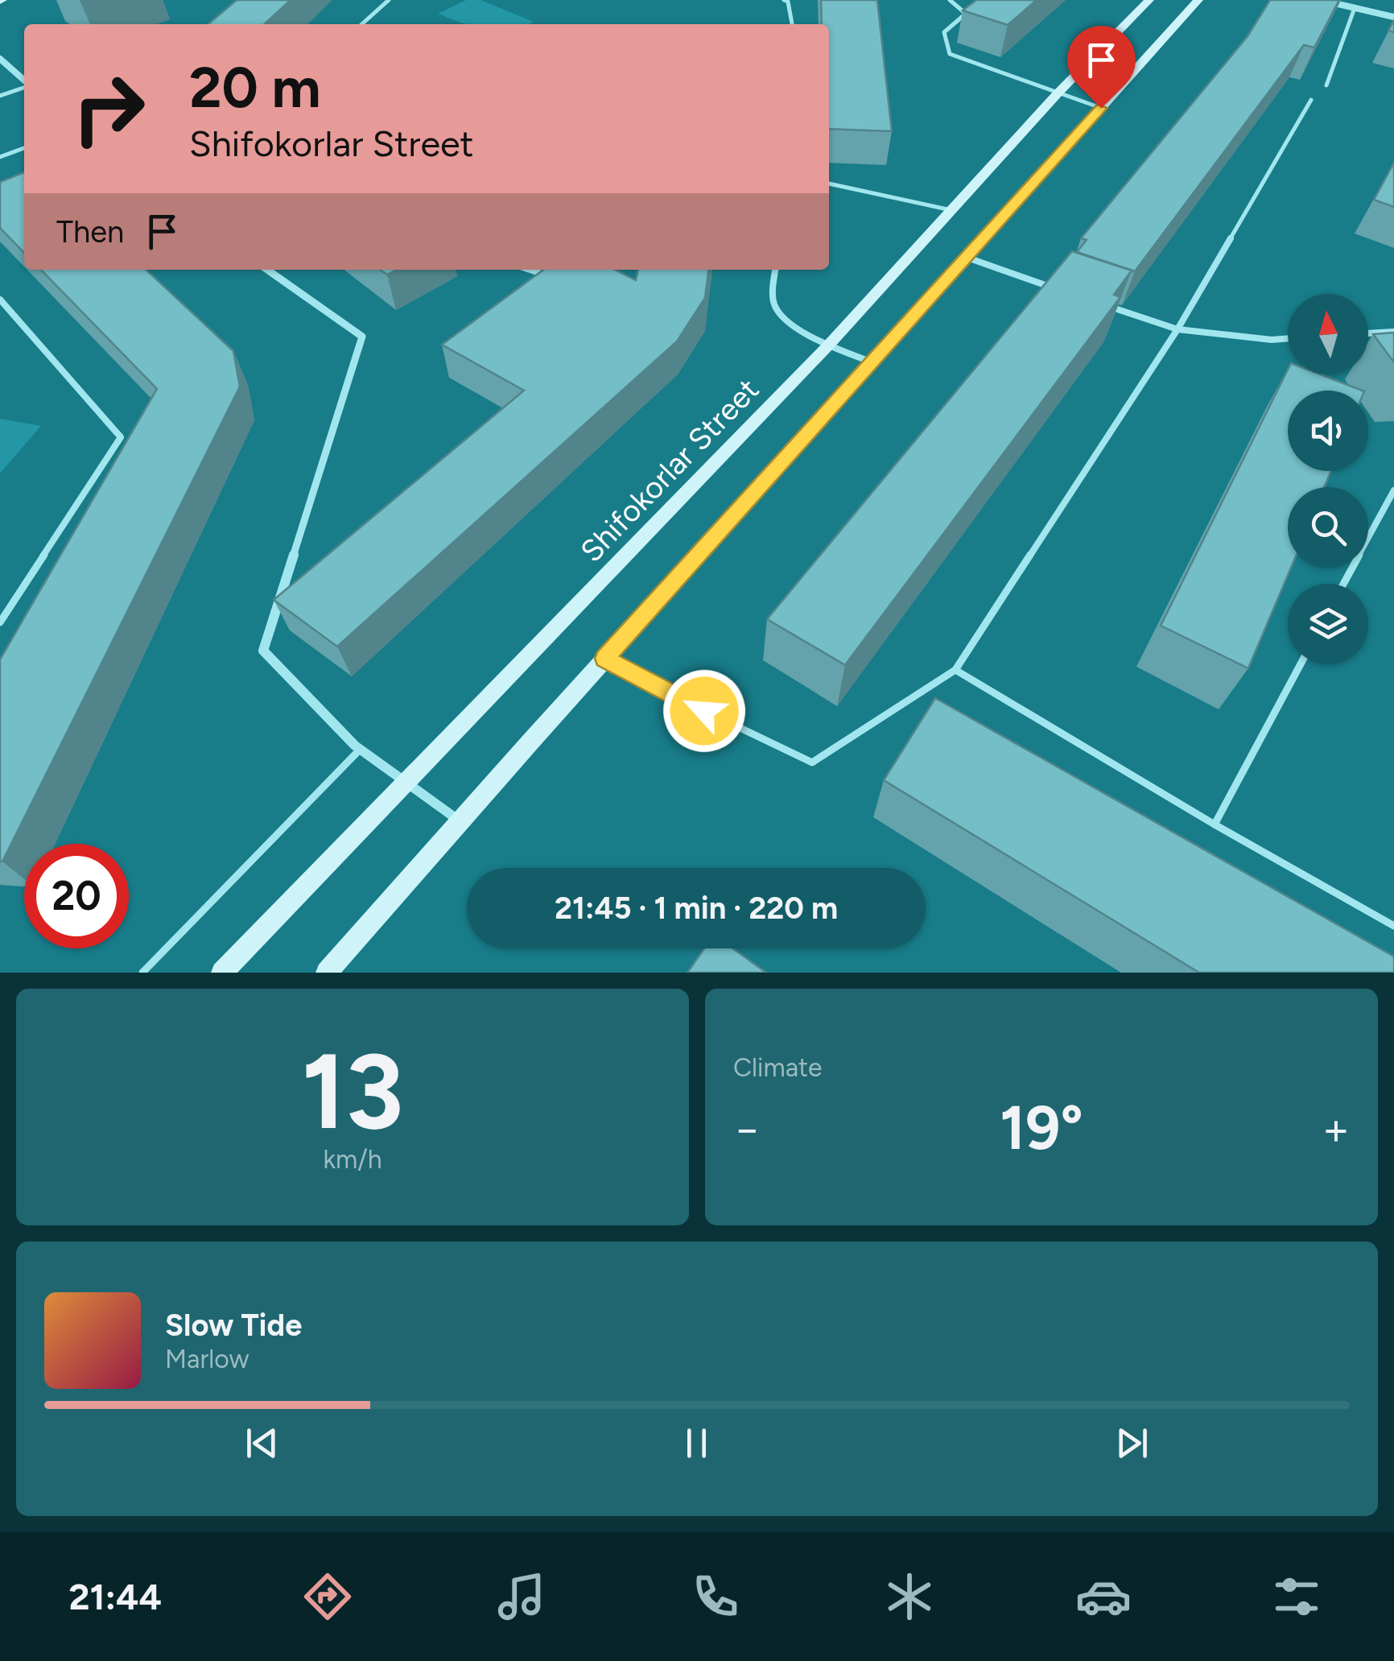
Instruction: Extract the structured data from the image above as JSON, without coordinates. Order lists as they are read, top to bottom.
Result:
{
  "streets": {
    "main road": ["Shifokorlar Street"]
  },
  "north": "top",
  "page": {
    "turn": ["20 m", "Shifokorlar Street"],
    "then": "Then",
    "limit": "20",
    "trip": "21:45 · 1 min · 220 m",
    "tile": [
      ["13", "km/h"],
      "Climate"
    ],
    "heat": ["−", "19°", "+"],
    "song": ["Slow Tide", "Marlow"],
    "tabs": "21:44"
  }
}
